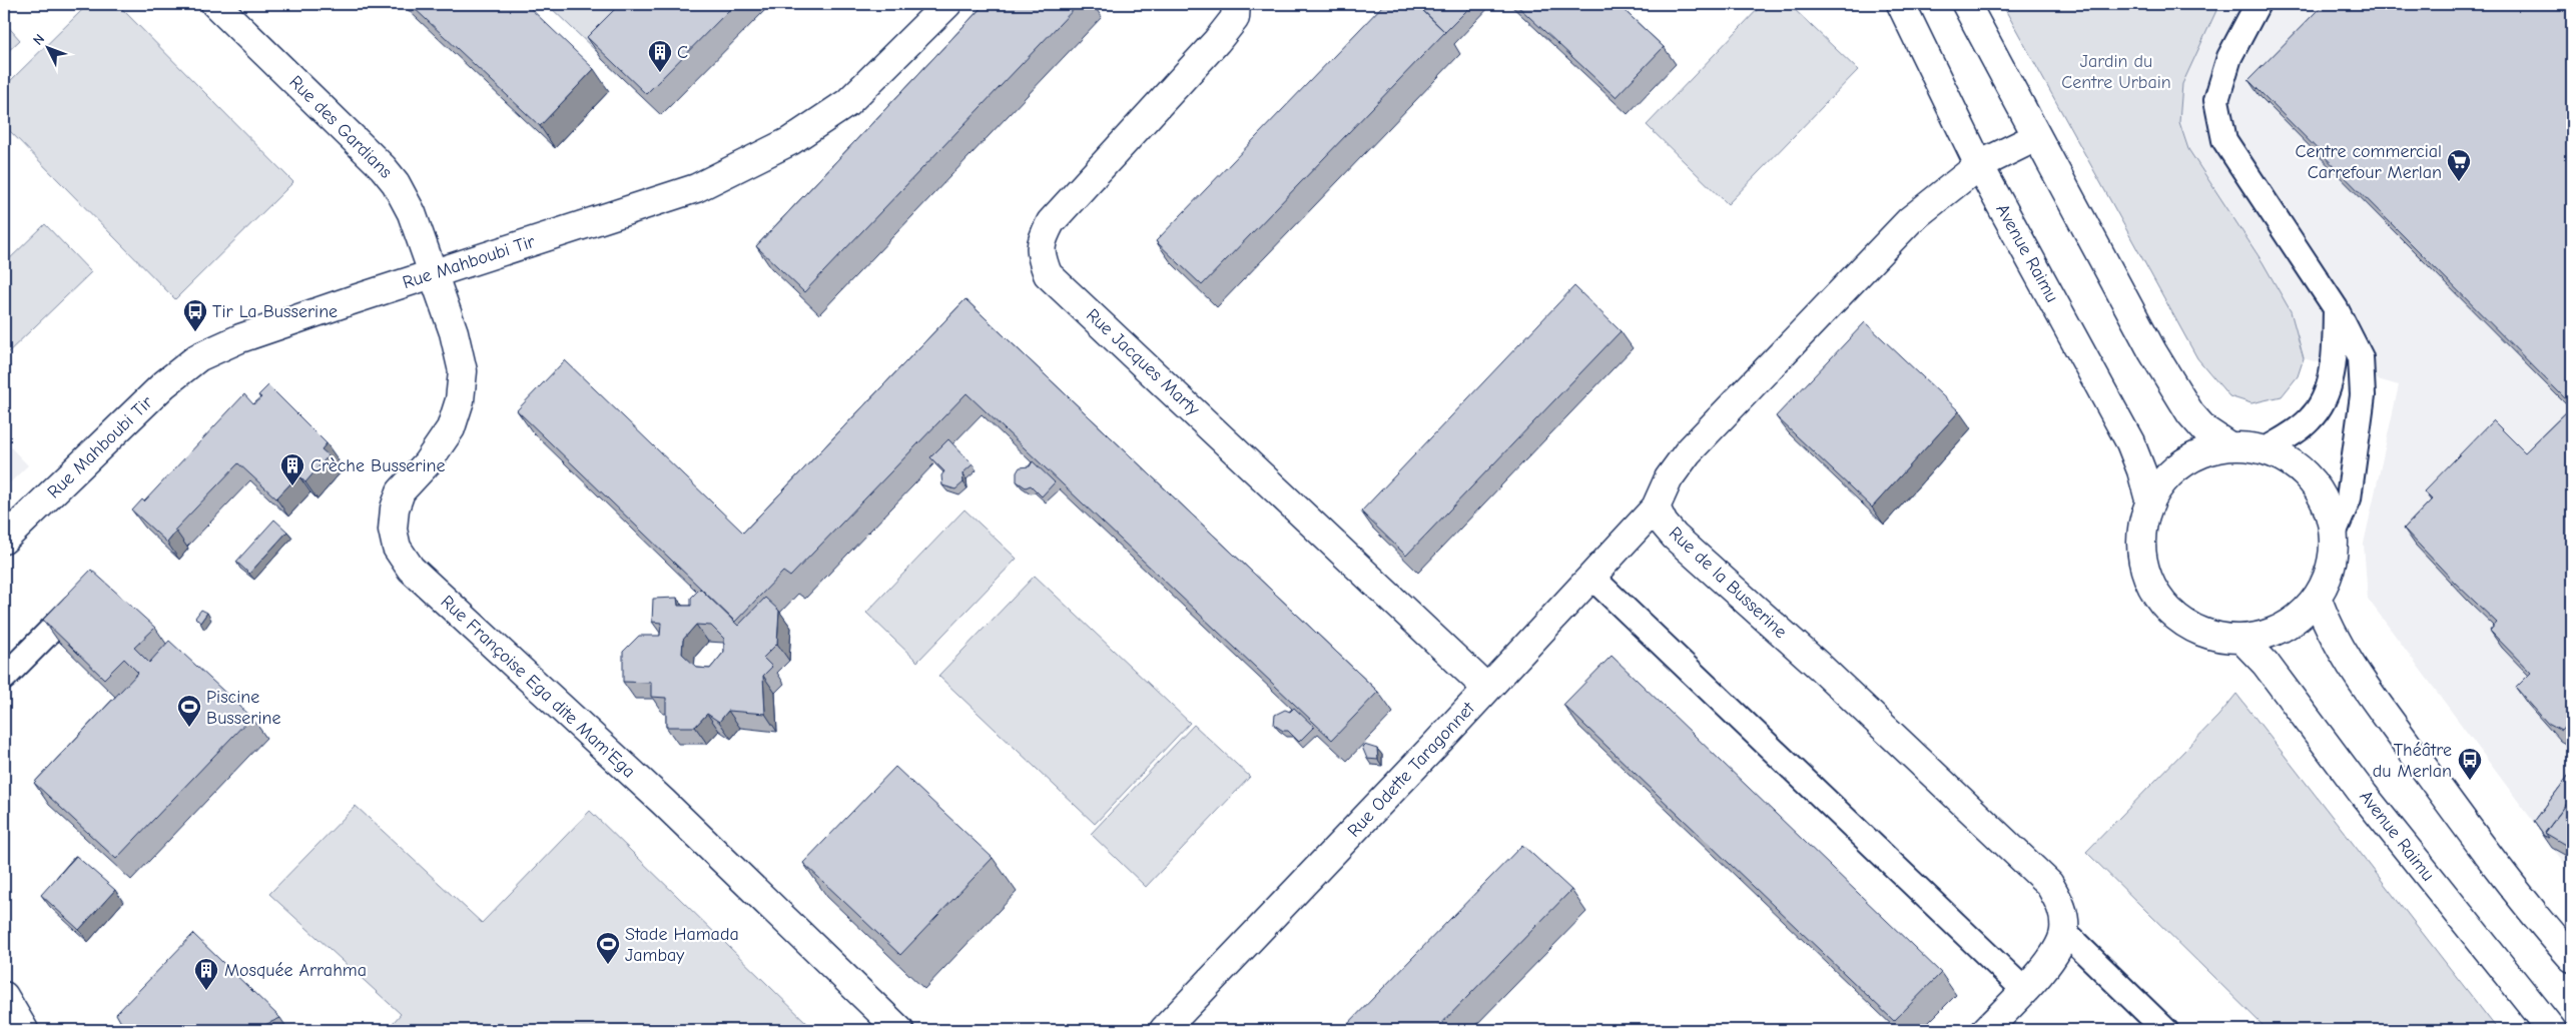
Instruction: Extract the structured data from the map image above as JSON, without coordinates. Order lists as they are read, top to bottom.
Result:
{
  "streets": {
    "street": [
      "Rue des Gardians",
      "Avenue Raimu",
      "Rue Mahboubi Tir",
      "Rue Jacques Marty",
      "Rue de la Busserine",
      "Rue Françoise Ega dite Mam'Ega",
      "Rue Odette Taragonnet"
    ]
  },
  "crossings": [
    ["Rue des Gardians", "Rue Mahboubi Tir"],
    ["Rue des Gardians", "Rue Françoise Ega dite Mam'Ega"],
    ["Rue Mahboubi Tir", "Rue Françoise Ega dite Mam'Ega"],
    ["Rue Jacques Marty", "Rue Odette Taragonnet"],
    ["Rue de la Busserine", "Rue Odette Taragonnet"]
  ],
  "parks": ["Jardin du Centre Urbain"],
  "places": {
    "building": ["C", "Crèche Busserine", "Mosquée Arrahma"],
    "supermarket": ["Centre commercial Carrefour Merlan"],
    "bus stop": ["Tir La Busserine", "Théâtre du Merlan"],
    "sports": ["Piscine Busserine", "Stade Hamada Jambay"]
  },
  "north": "top left"
}
